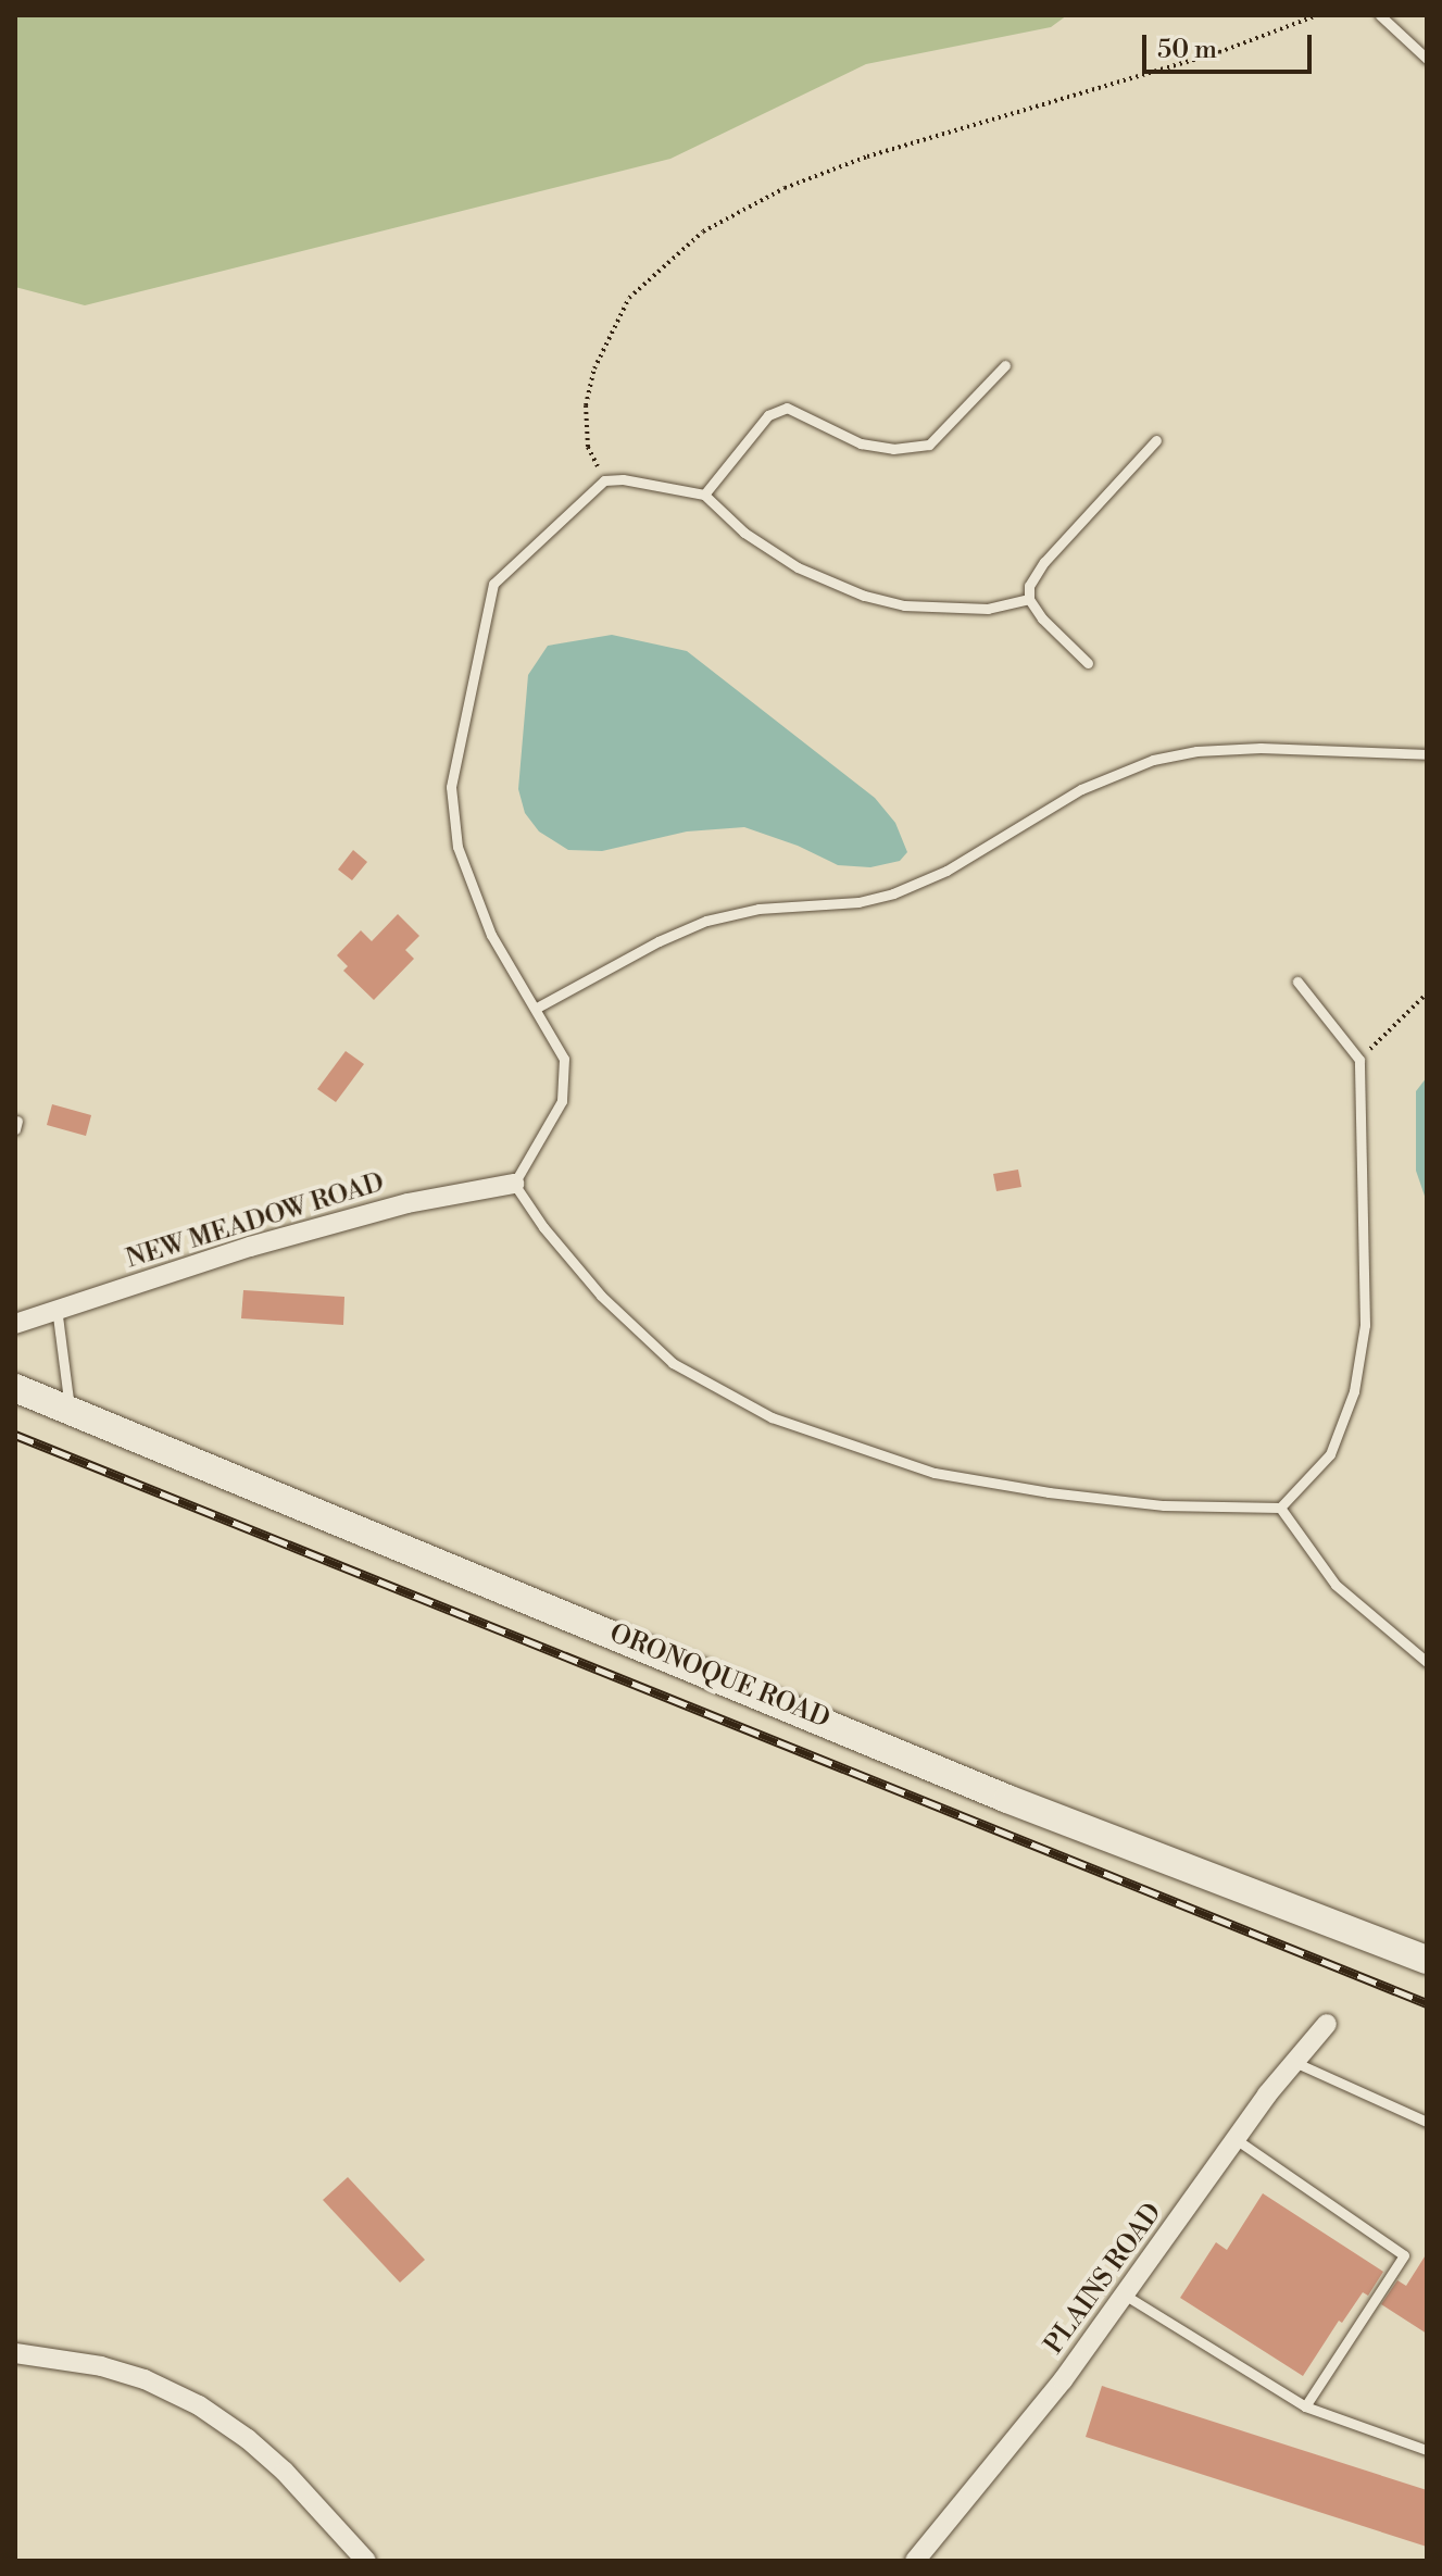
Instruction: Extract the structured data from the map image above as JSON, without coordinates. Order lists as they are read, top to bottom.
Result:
{
  "streets": {
    "street": ["NEW MEADOW ROAD", "ORONOQUE ROAD", "PLAINS ROAD"]
  },
  "scale_bar": "50 m"
}
